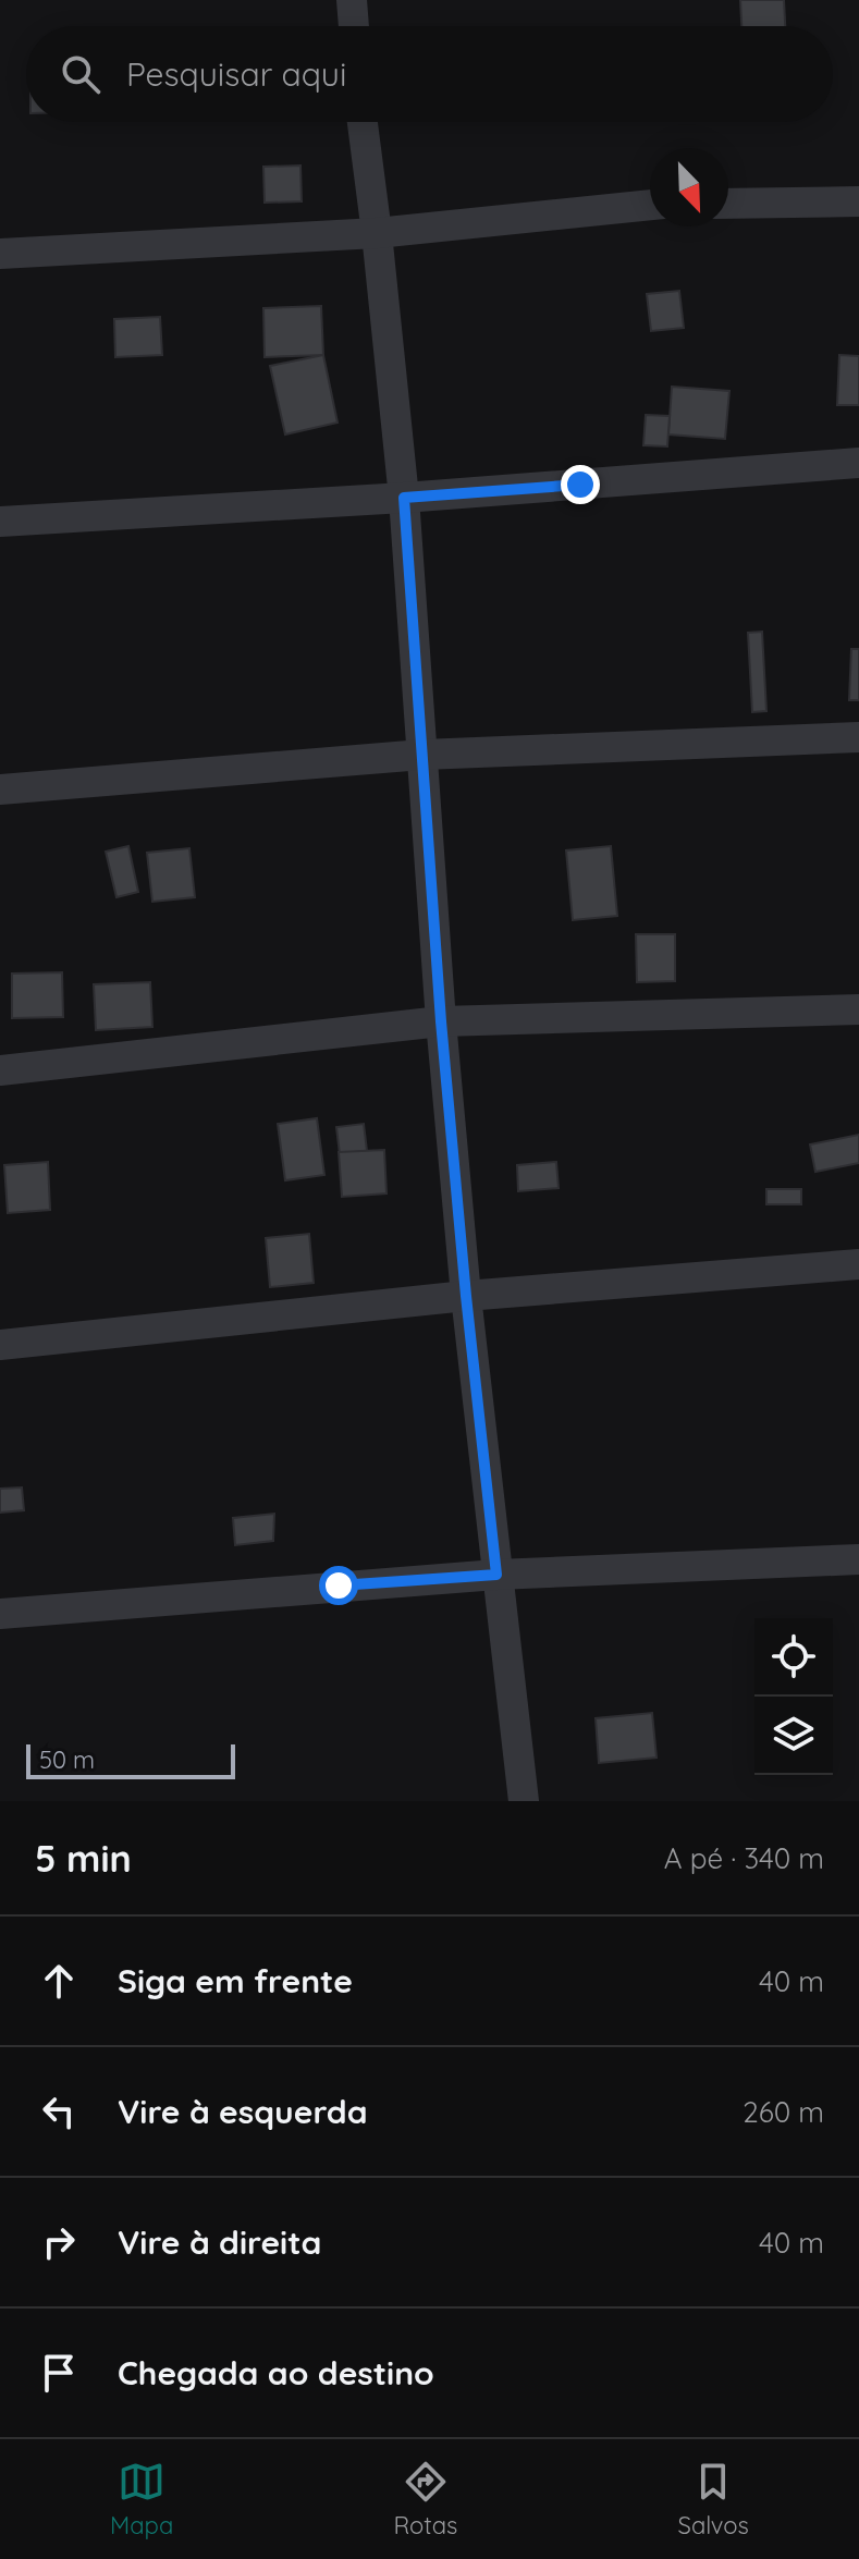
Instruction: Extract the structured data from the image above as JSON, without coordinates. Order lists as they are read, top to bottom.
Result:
{
  "scale_bar": "50 m",
  "north": "bottom right",
  "page": {
    "search": "Pesquisar aqui",
    "scale": "50 m",
    "heading": ["5 min", "A pé · 340 m"],
    "list": [
      ["Siga em frente", "40 m"],
      ["Vire à esquerda", "260 m"],
      ["Vire à direita", "40 m"],
      "Chegada ao destino"
    ],
    "nav": ["Mapa", "Rotas", "Salvos"]
  }
}
